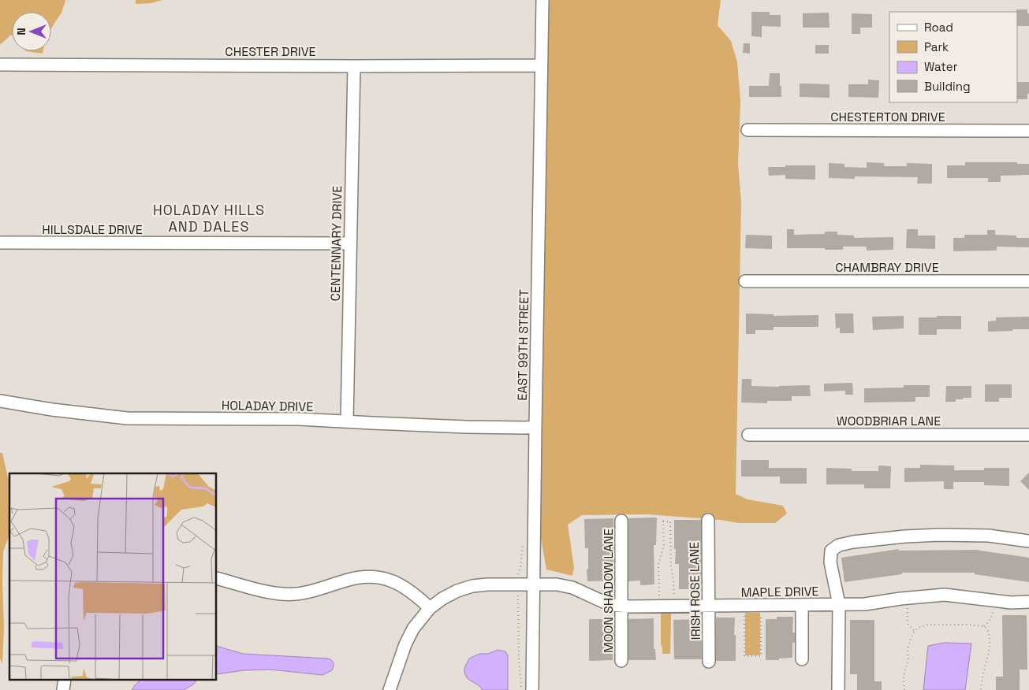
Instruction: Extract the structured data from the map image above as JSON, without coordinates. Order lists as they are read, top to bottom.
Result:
{
  "streets": {
    "street": [
      "CHESTER DRIVE",
      "CHESTERTON DRIVE",
      "HILLSDALE DRIVE",
      "CENTENNARY DRIVE",
      "CHAMBRAY DRIVE",
      "EAST 99TH STREET",
      "HOLADAY DRIVE",
      "WOODBRIAR LANE",
      "MOON SHADOW LANE",
      "IRISH ROSE LANE",
      "MAPLE DRIVE"
    ]
  },
  "crossings": [
    ["CHESTER DRIVE", "CENTENNARY DRIVE"],
    ["CHESTER DRIVE", "EAST 99TH STREET"],
    ["HILLSDALE DRIVE", "CENTENNARY DRIVE"],
    ["CENTENNARY DRIVE", "HOLADAY DRIVE"],
    ["EAST 99TH STREET", "HOLADAY DRIVE"],
    ["EAST 99TH STREET", "MAPLE DRIVE"],
    ["MOON SHADOW LANE", "MAPLE DRIVE"],
    ["IRISH ROSE LANE", "MAPLE DRIVE"]
  ],
  "districts": ["HOLADAY HILLS AND DALES"],
  "legend": [
    "Road",
    "Park",
    "Water",
    "Building"
  ],
  "north": "left"
}
